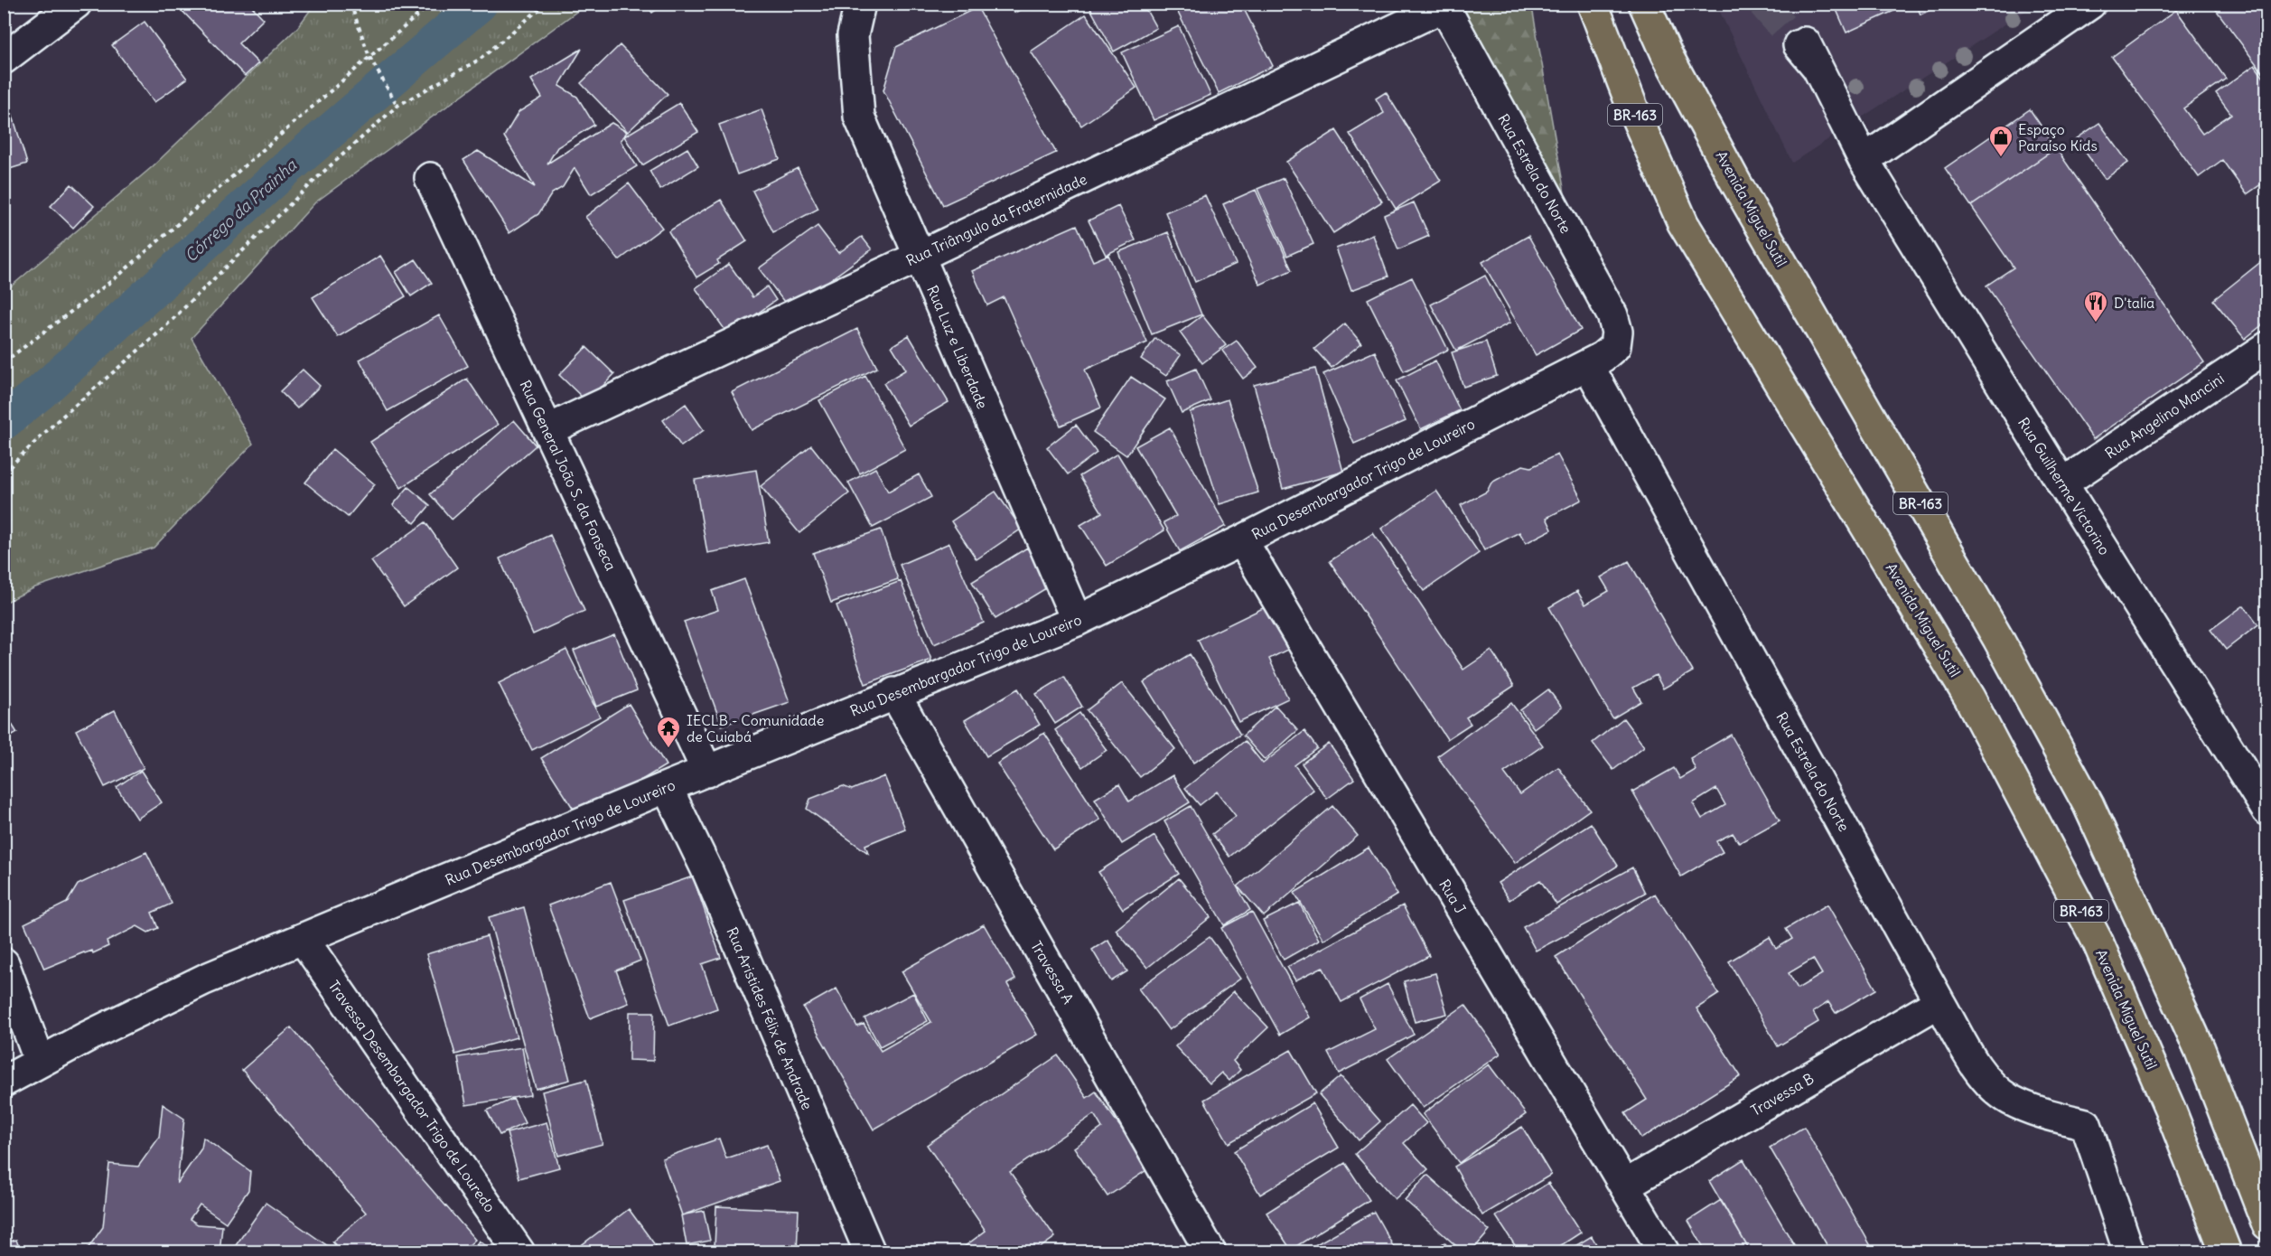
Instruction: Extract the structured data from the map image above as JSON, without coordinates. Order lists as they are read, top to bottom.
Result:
{
  "streets": {
    "highway": ["BR-163", "Avenida Miguel Sutil"],
    "street": [
      "Rua Estrela do Norte",
      "Rua Triângulo da Fraternidade",
      "Rua Luz e Liberdade",
      "Rua Angelino Mancini",
      "Rua General João S. da Fonseca",
      "Rua Desembargador Trigo de Loureiro",
      "Rua Guilherme Victorino",
      "Rua J",
      "Travessa A",
      "Rua Aristides Félix de Andrade",
      "Travessa B",
      "Travessa Desembargador Trigo de Louredo"
    ]
  },
  "crossings": [
    ["Rua Estrela do Norte", "Rua Triângulo da Fraternidade"],
    ["Rua Estrela do Norte", "Rua Desembargador Trigo de Loureiro"],
    ["Rua Estrela do Norte", "Travessa B"],
    ["Rua Triângulo da Fraternidade", "Rua Luz e Liberdade"],
    ["Rua Triângulo da Fraternidade", "Rua General João S. da Fonseca"],
    ["Rua Luz e Liberdade", "Rua Desembargador Trigo de Loureiro"],
    ["Rua Angelino Mancini", "Rua Guilherme Victorino"],
    ["Rua General João S. da Fonseca", "Rua Desembargador Trigo de Loureiro"],
    ["Rua Desembargador Trigo de Loureiro", "Rua J"],
    ["Rua Desembargador Trigo de Loureiro", "Travessa A"],
    ["Rua Desembargador Trigo de Loureiro", "Rua Aristides Félix de Andrade"],
    ["Rua Desembargador Trigo de Loureiro", "Travessa Desembargador Trigo de Louredo"],
    ["Rua J", "Travessa B"]
  ],
  "water": ["Córrego da Prainha"],
  "places": {
    "shop": ["Espaço Paraíso Kids"],
    "restaurant": ["D'talia"],
    "temple": ["IECLB - Comunidade de Cuiabá"]
  }
}
